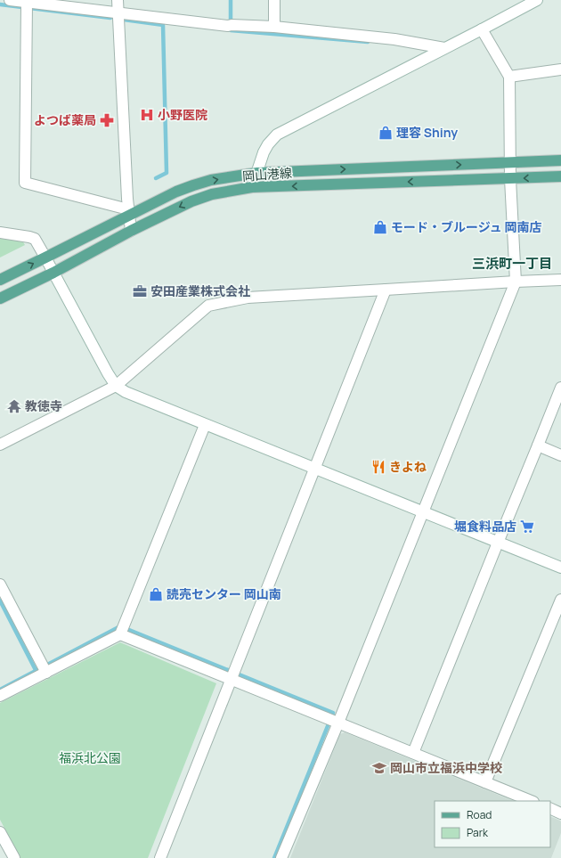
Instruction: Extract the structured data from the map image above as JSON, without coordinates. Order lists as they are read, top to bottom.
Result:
{
  "streets": {
    "main road": ["岡山港線"]
  },
  "districts": ["三浜町一丁目"],
  "parks": ["福浜北公園"],
  "places": {
    "hospital": ["小野医院"],
    "pharmacy": ["よつば薬局"],
    "shop": ["理容 Shiny", "モード・ブルージュ 岡南店", "読売センター 岡山南"],
    "office": ["安田産業株式会社"],
    "temple": ["教徳寺"],
    "restaurant": ["きよね"],
    "supermarket": ["堀食料品店"],
    "school or university": ["岡山市立福浜中学校"]
  },
  "legend": ["Road", "Park"]
}
